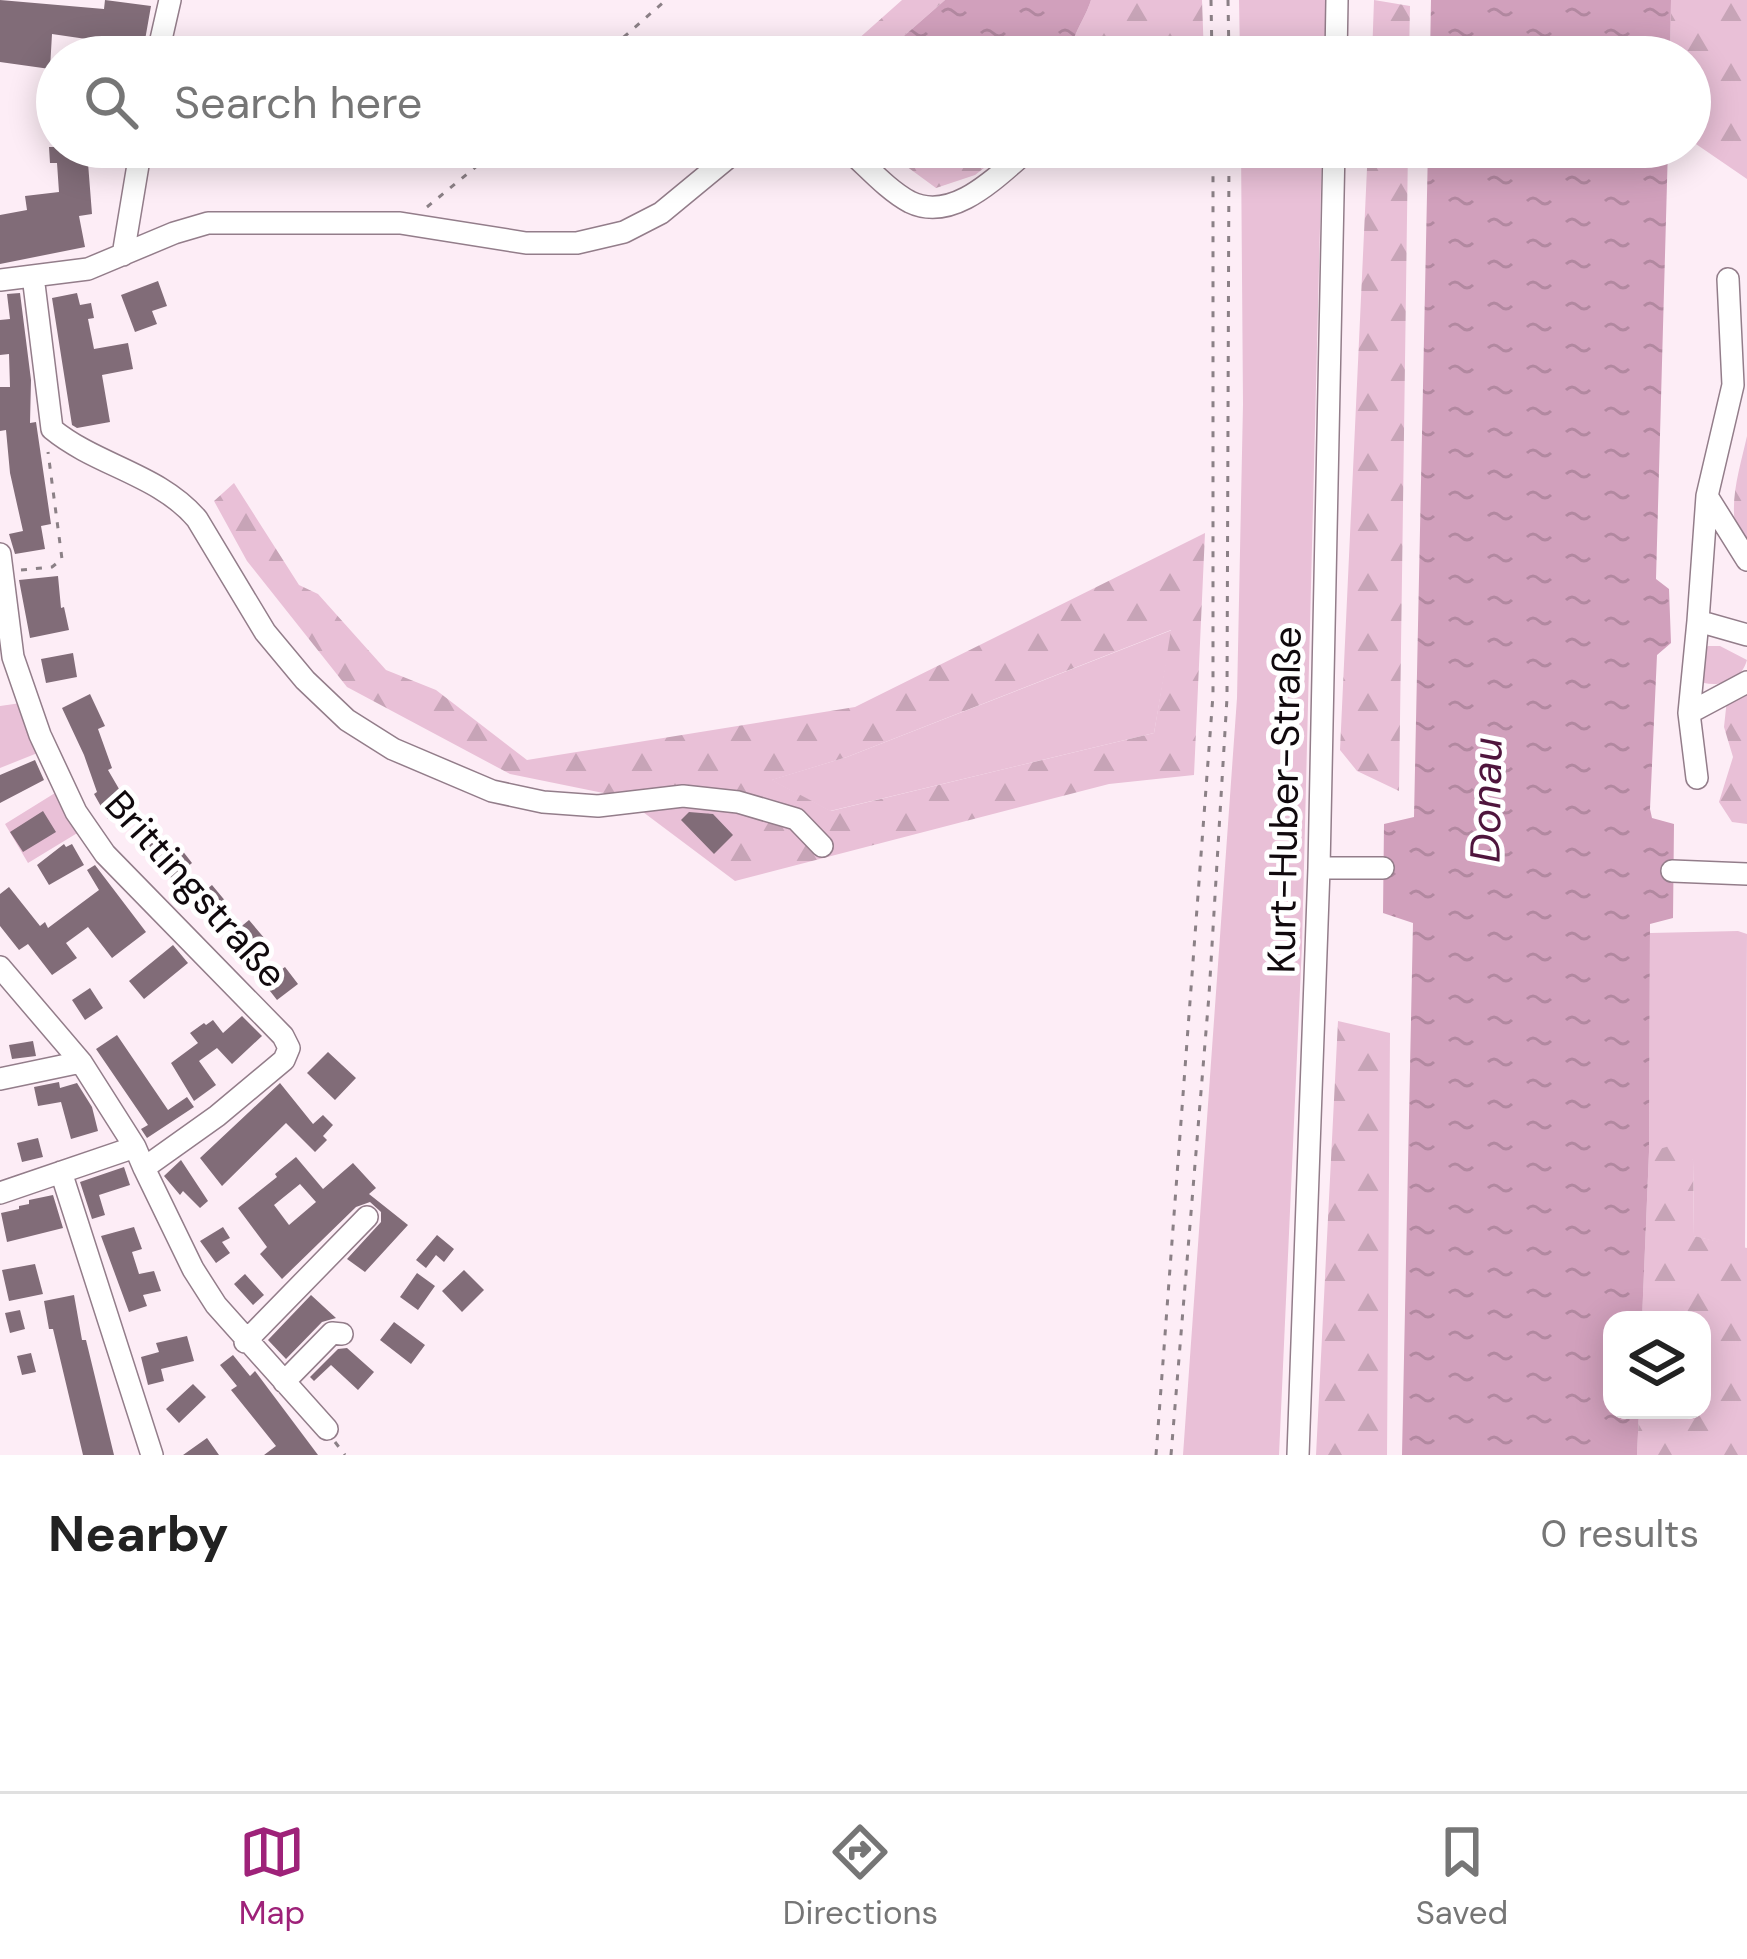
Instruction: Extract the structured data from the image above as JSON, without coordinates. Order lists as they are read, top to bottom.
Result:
{
  "streets": {
    "street": ["Kurt-Huber-Straße", "Brittingstraße"]
  },
  "water": ["Donau"],
  "page": {
    "search": "Search here",
    "heading": ["Nearby", "0 results"],
    "nav": ["Map", "Directions", "Saved"]
  }
}
